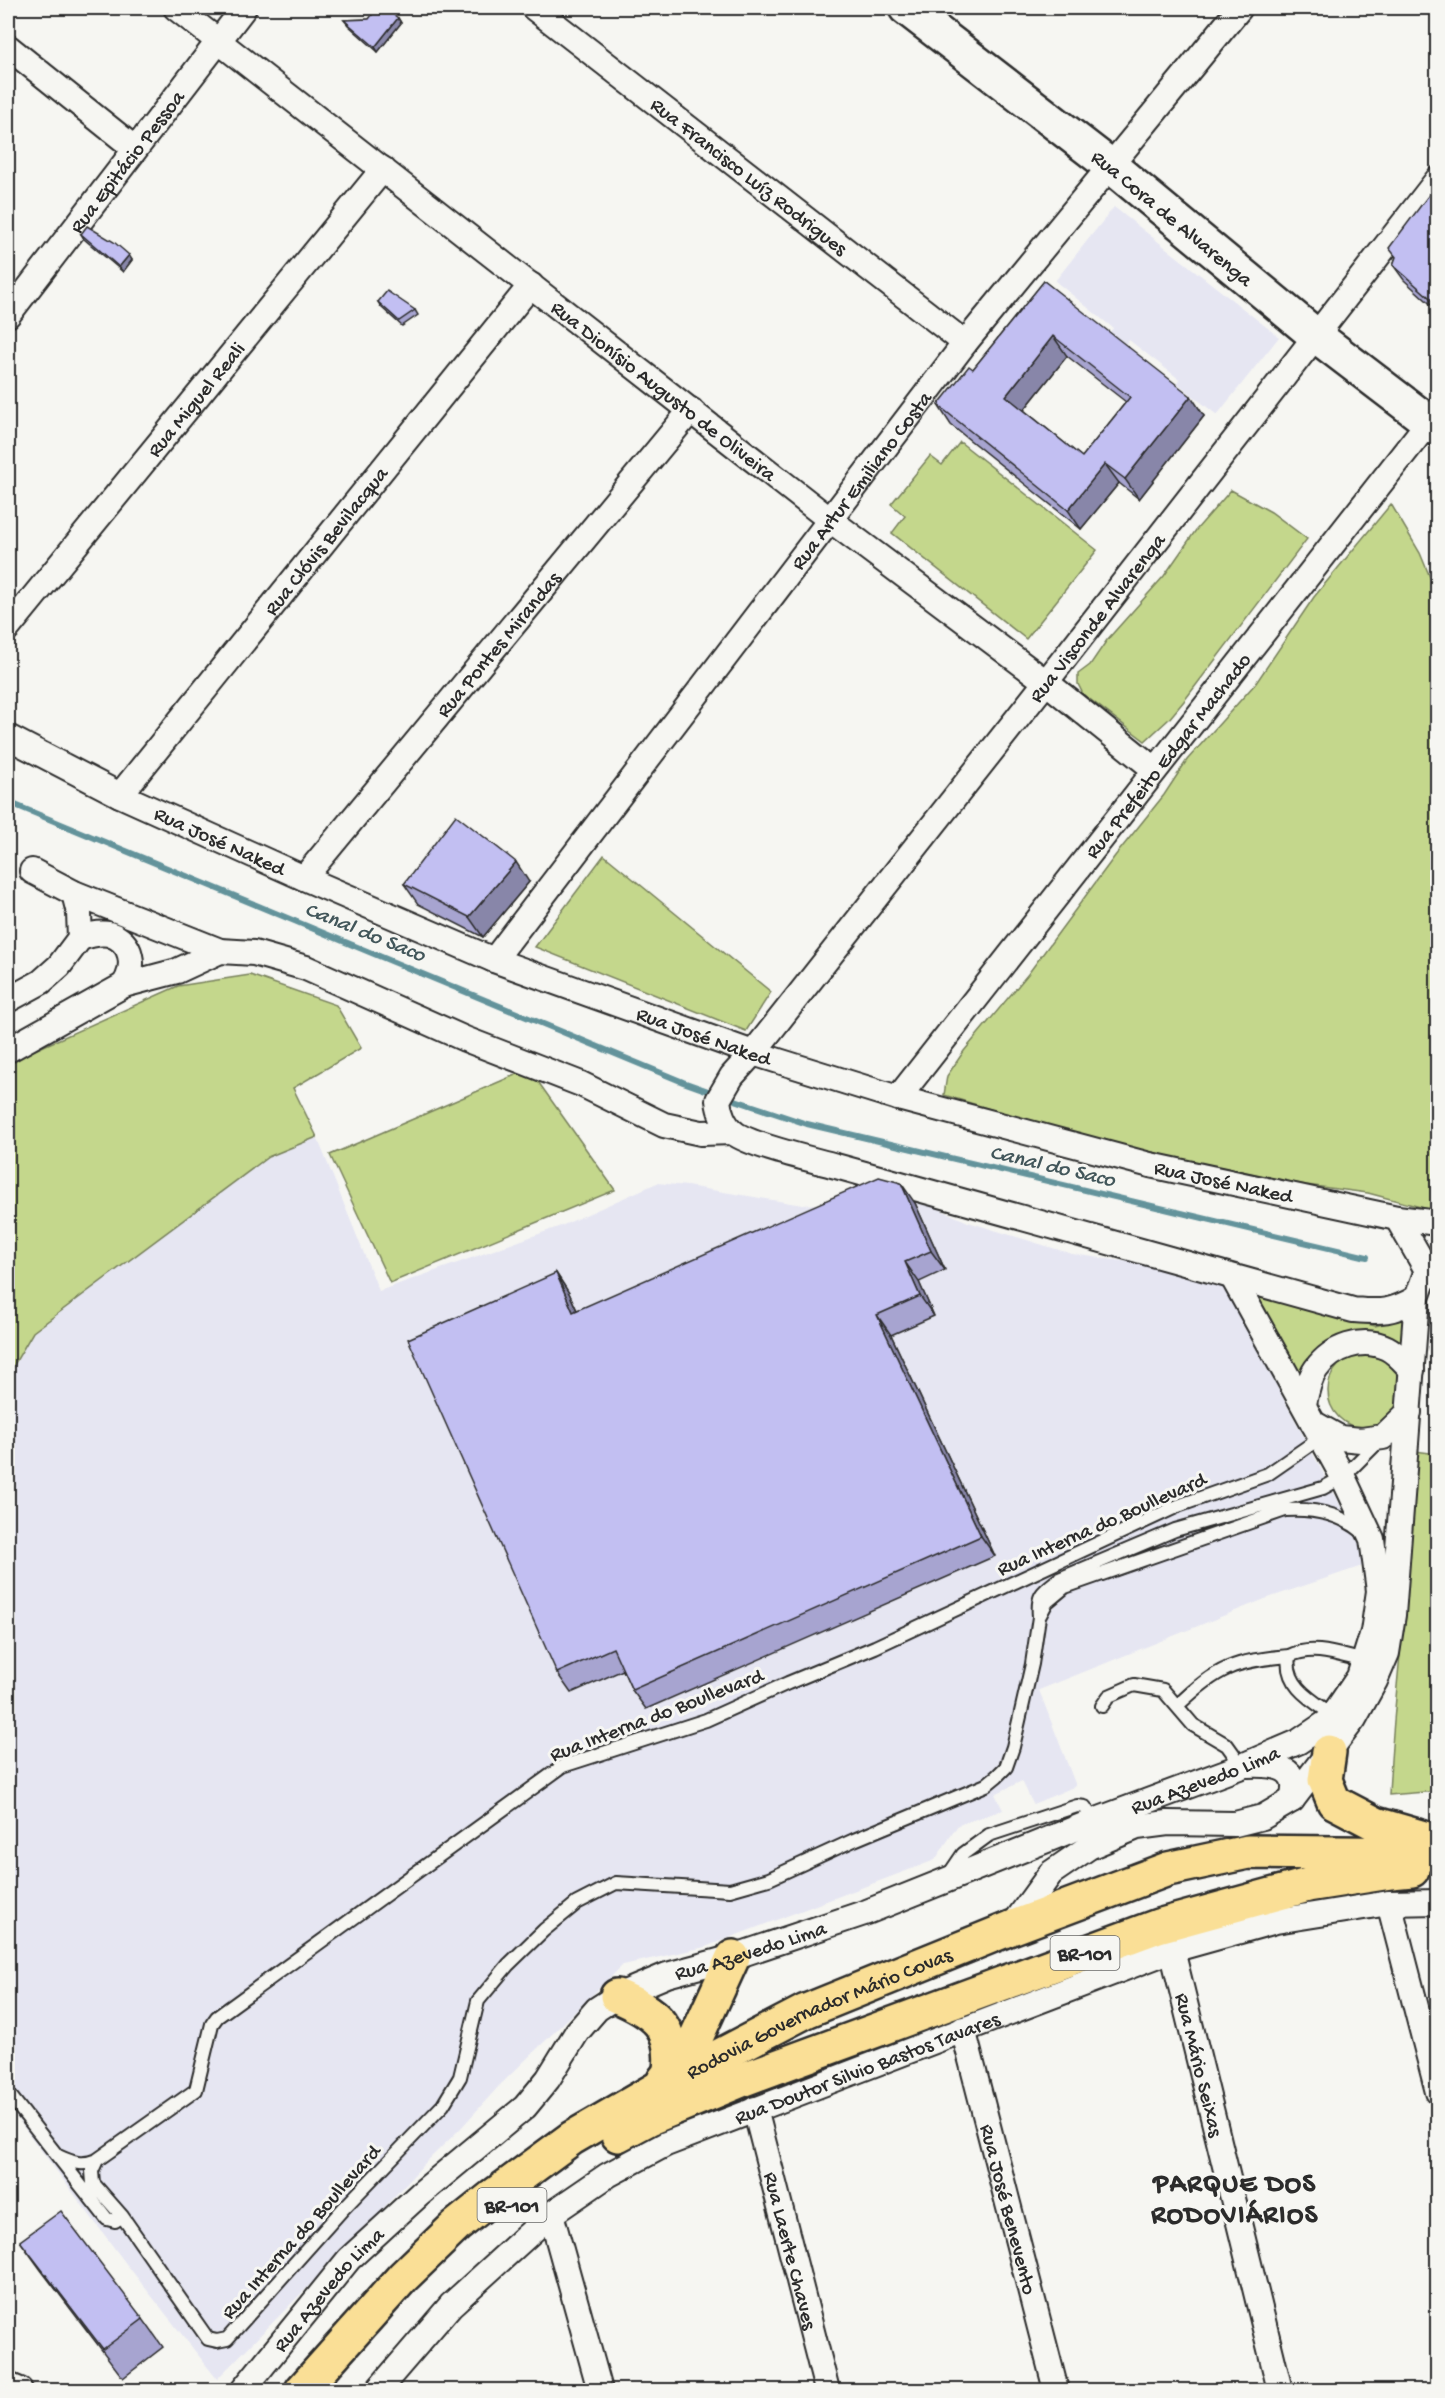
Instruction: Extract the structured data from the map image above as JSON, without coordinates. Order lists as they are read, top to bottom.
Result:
{
  "streets": {
    "highway": ["BR-101", "Rodovia Governador Mário Covas"],
    "main road": ["Rua Cora de Alvarenga"],
    "street": [
      "Rua Epitácio Pessoa",
      "Rua Francisco Luíz Rodrigues",
      "Rua Dionísio Augusto de Oliveira",
      "Rua Miguel Reali",
      "Rua Artur Emiliano Costa",
      "Rua Clóvis Bevilacqua",
      "Rua Visconde Alvarenga",
      "Rua Pontes Mirandas",
      "Rua Prefeito Edgar Machado",
      "Rua José Naked",
      "Rua Azevedo Lima",
      "Rua Doutor Silvio Bastos Tavares",
      "Rua Mário Seixas",
      "Rua José Benevento",
      "Rua Laerte Chaves"
    ],
    "lane": ["Rua Interna do Boullevard"]
  },
  "crossings": [
    ["Rua Epitácio Pessoa", "Rua Dionísio Augusto de Oliveira"],
    ["Rua Francisco Luíz Rodrigues", "Rua Artur Emiliano Costa"],
    ["Rua Cora de Alvarenga", "Rua Artur Emiliano Costa"],
    ["Rua Cora de Alvarenga", "Rua Visconde Alvarenga"],
    ["Rua Cora de Alvarenga", "Rua Prefeito Edgar Machado"],
    ["Rua Dionísio Augusto de Oliveira", "Rua Miguel Reali"],
    ["Rua Dionísio Augusto de Oliveira", "Rua Artur Emiliano Costa"],
    ["Rua Dionísio Augusto de Oliveira", "Rua Clóvis Bevilacqua"],
    ["Rua Dionísio Augusto de Oliveira", "Rua Visconde Alvarenga"],
    ["Rua Dionísio Augusto de Oliveira", "Rua Pontes Mirandas"],
    ["Rua Dionísio Augusto de Oliveira", "Rua Prefeito Edgar Machado"],
    ["Rua Artur Emiliano Costa", "Rua José Naked"],
    ["Rua Clóvis Bevilacqua", "Rua José Naked"],
    ["Rua Visconde Alvarenga", "Rua José Naked"],
    ["Rua Pontes Mirandas", "Rua José Naked"],
    ["Rua Prefeito Edgar Machado", "Rua José Naked"],
    ["Rua Interna do Boullevard", "Rua Azevedo Lima"],
    ["Rua Azevedo Lima", "Rodovia Governador Mário Covas"],
    ["Rua Doutor Silvio Bastos Tavares", "Rua Mário Seixas"],
    ["Rua Doutor Silvio Bastos Tavares", "Rua José Benevento"],
    ["Rua Doutor Silvio Bastos Tavares", "Rua Laerte Chaves"]
  ],
  "districts": ["PARQUE DOS RODOVIÁRIOS"],
  "water": ["Canal do Saco"]
}
